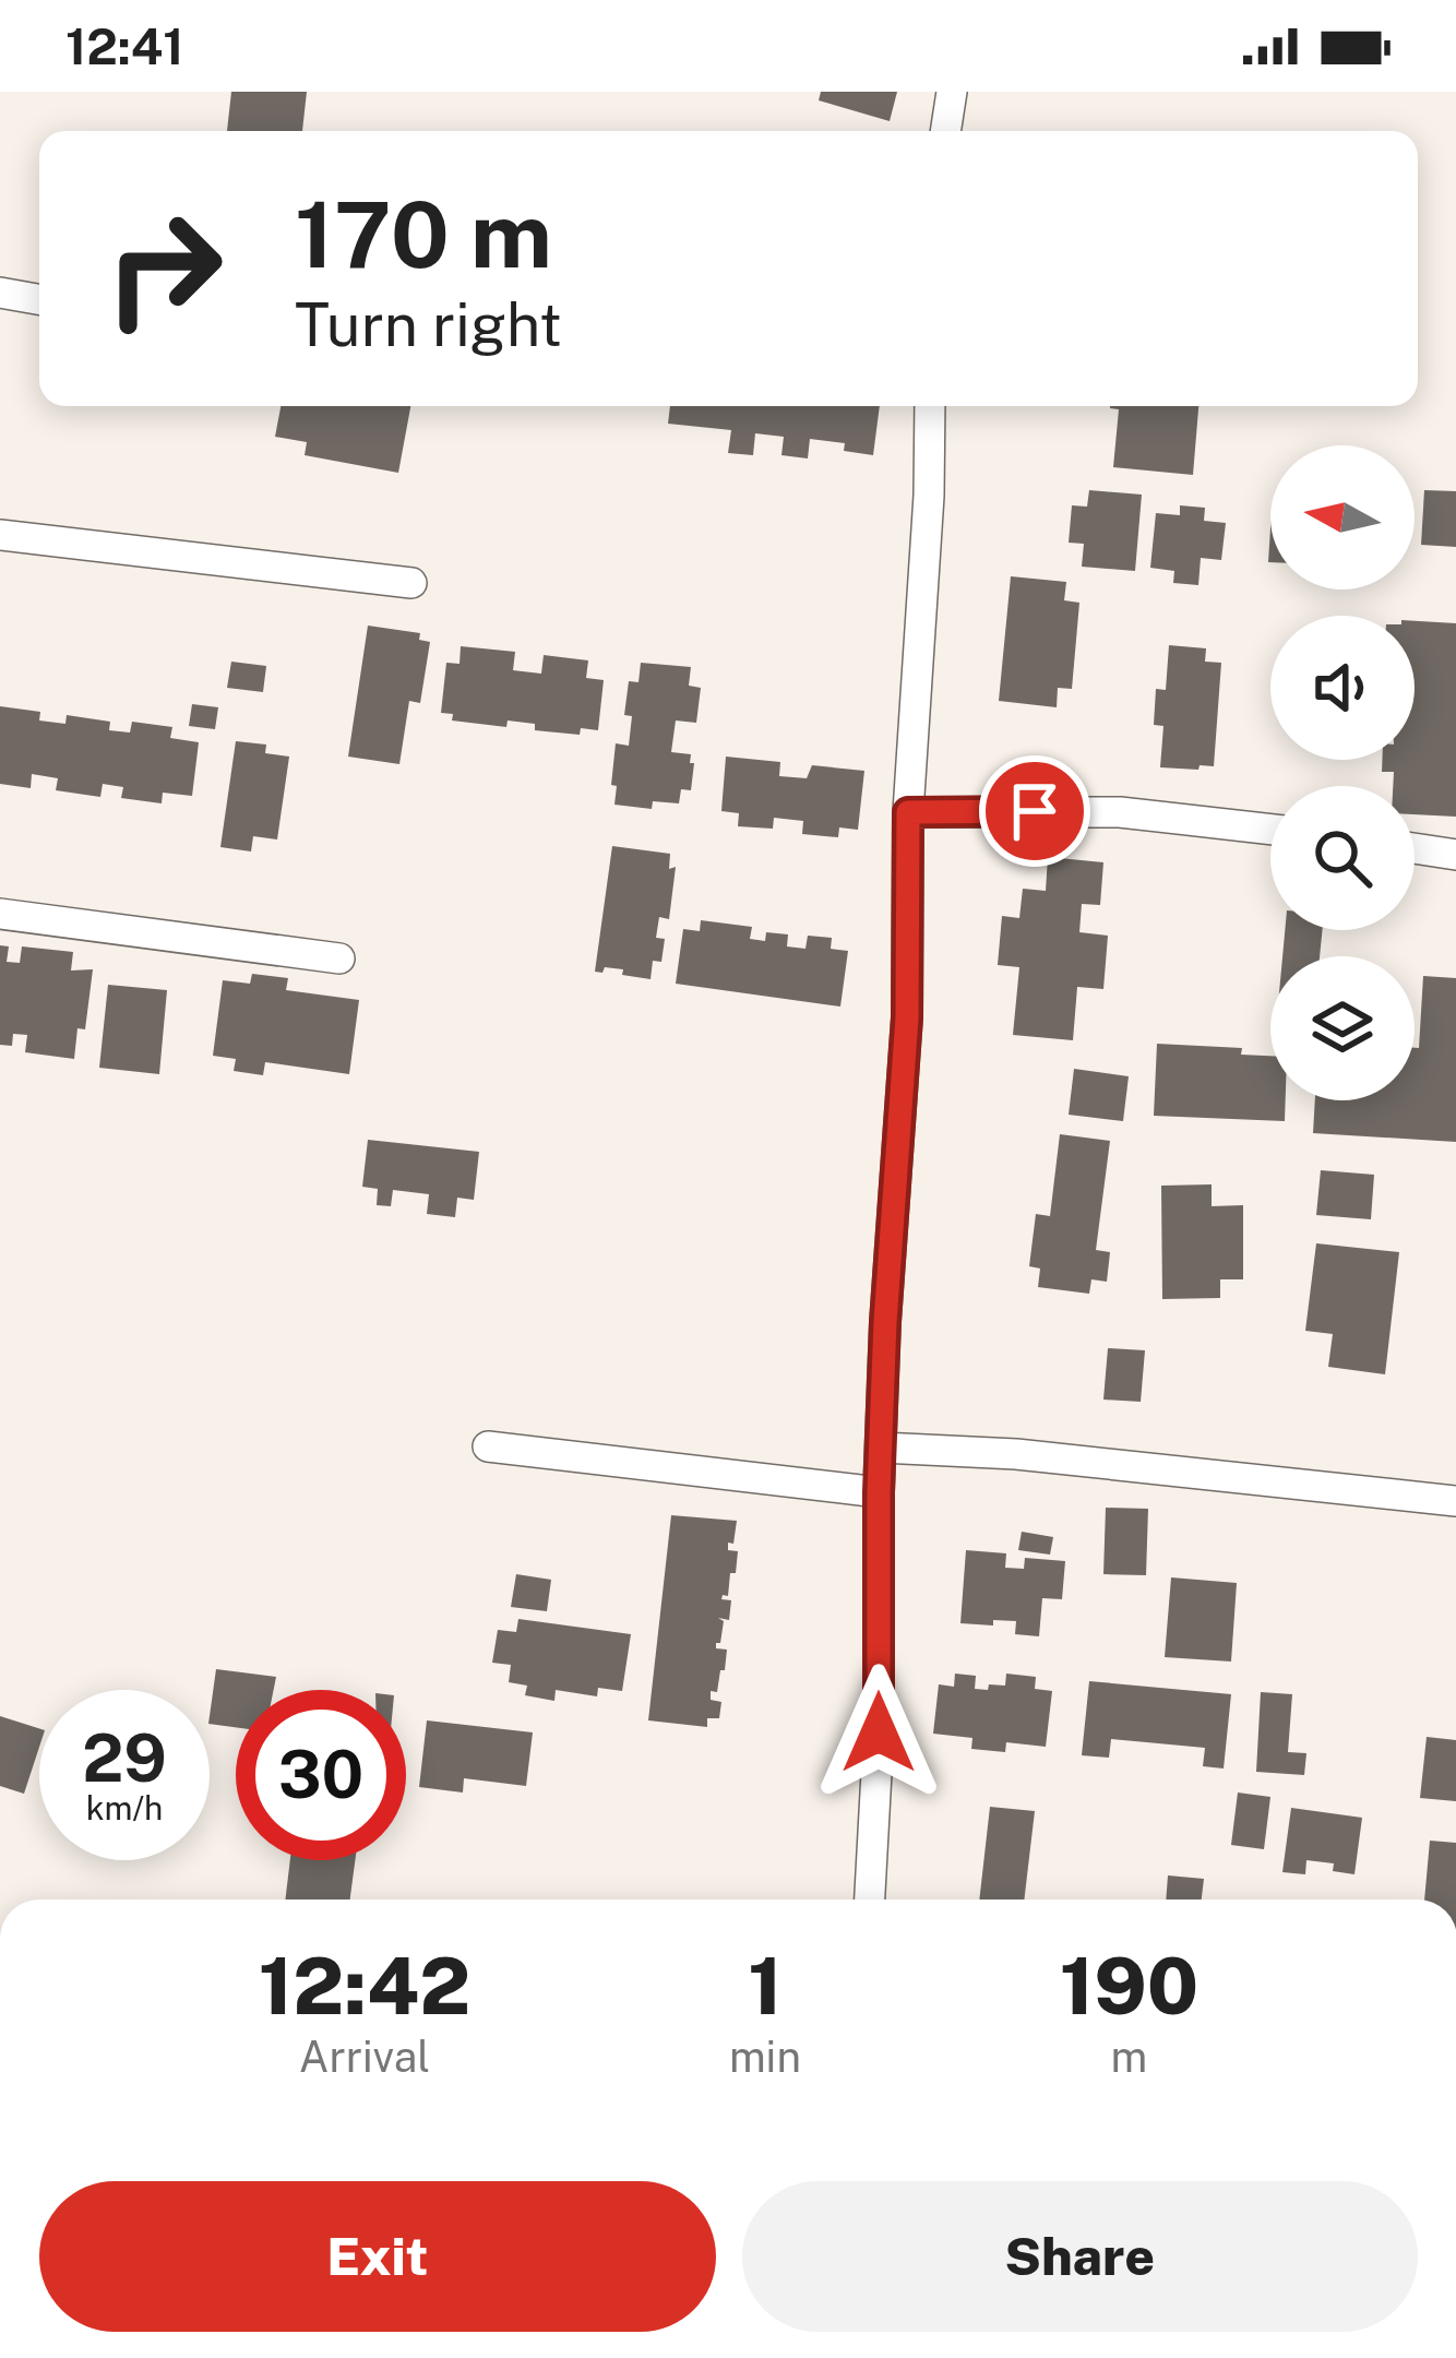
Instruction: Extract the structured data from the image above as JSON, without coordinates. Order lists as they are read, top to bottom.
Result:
{
  "north": "left",
  "page": {
    "status": "12:41",
    "turn": ["170 m", "Turn right"],
    "speed": "29 km/h",
    "limit": "30",
    "eta": [
      "12:42",
      "Arrival",
      "1",
      "min",
      "190",
      "m"
    ],
    "buttons": ["Exit", "Share"]
  }
}
